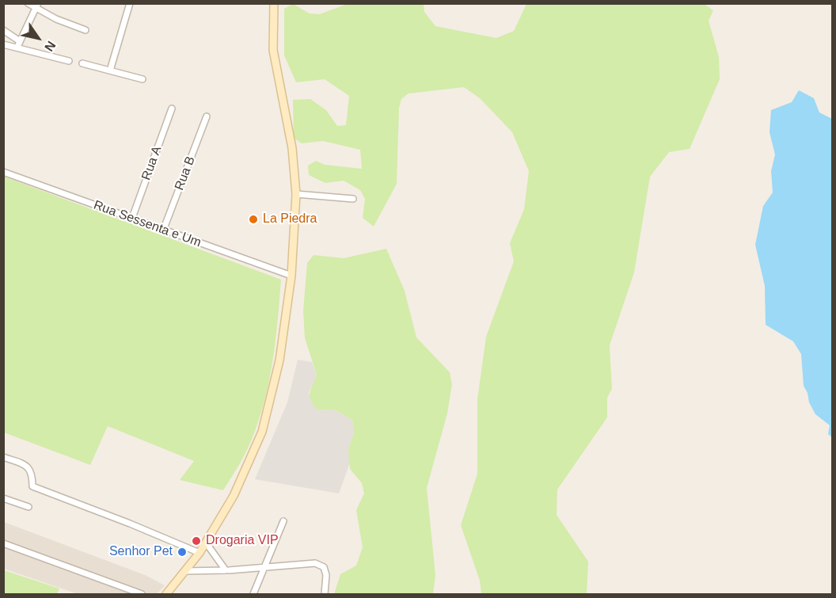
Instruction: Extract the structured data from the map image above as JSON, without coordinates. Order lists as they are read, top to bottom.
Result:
{
  "streets": {
    "street": ["Rua A", "Rua B", "Rua Sessenta e Um"]
  },
  "crossings": [
    ["Rua A", "Rua Sessenta e Um"],
    ["Rua B", "Rua Sessenta e Um"]
  ],
  "places": ["La Piedra", "Drogaria VIP", "Senhor Pet"],
  "north": "bottom right"
}
